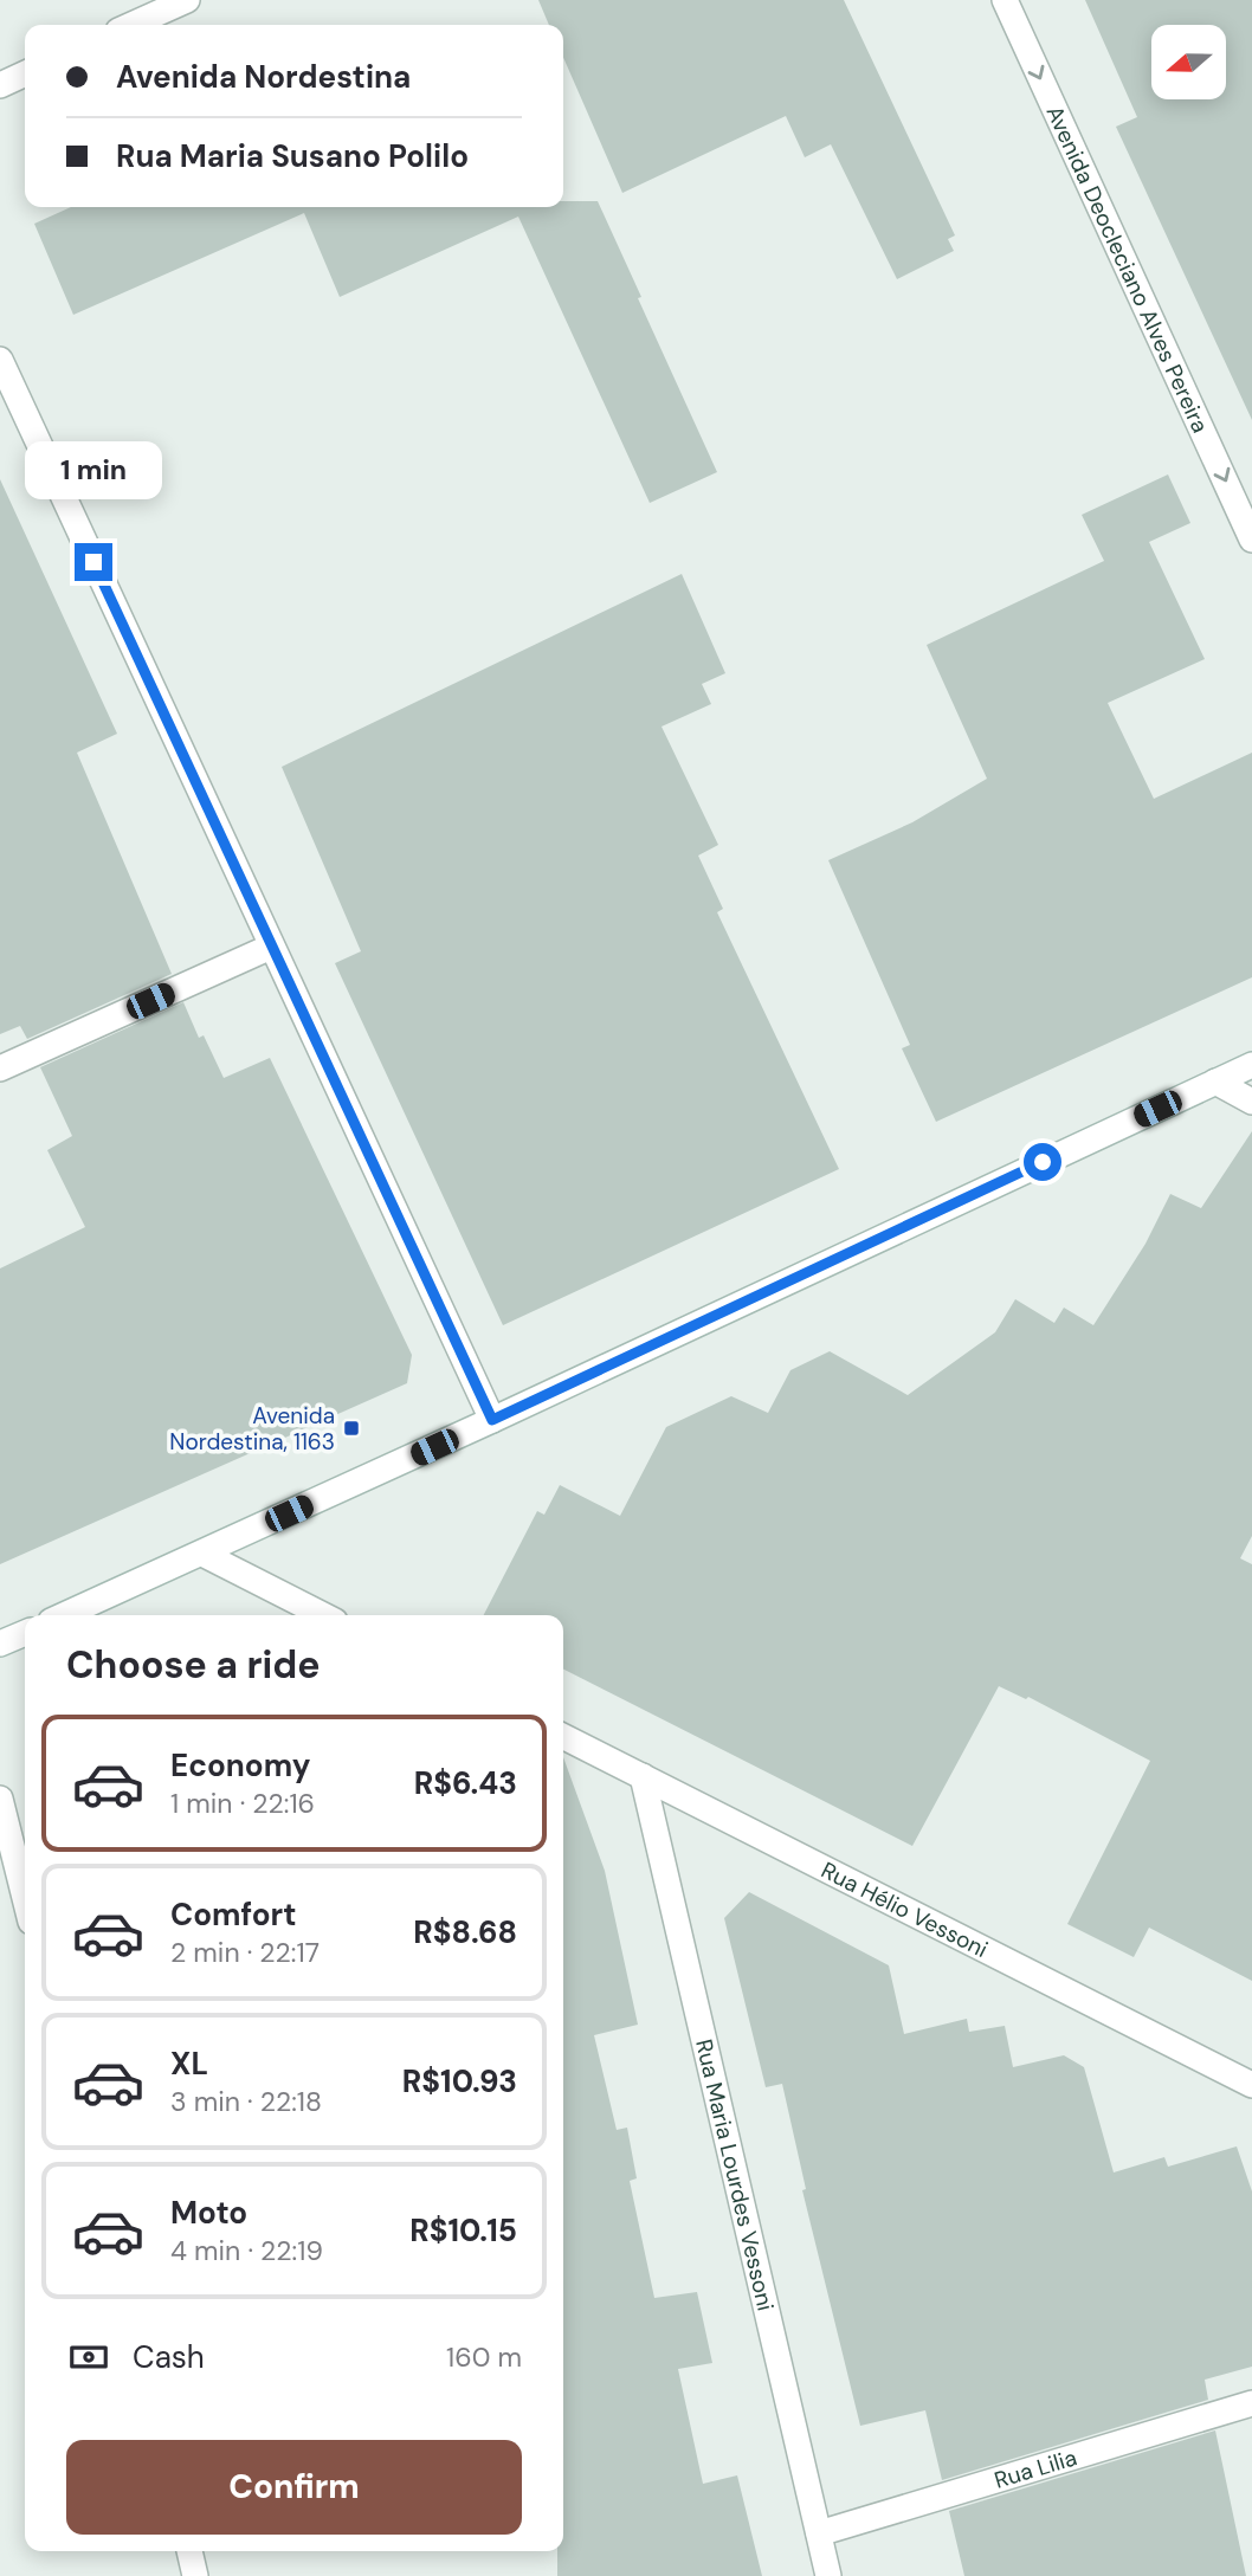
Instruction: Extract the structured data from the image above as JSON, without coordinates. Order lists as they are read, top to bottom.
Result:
{
  "streets": {
    "street": [
      "Avenida Deocleciano Alves Pereira",
      "Rua Hélio Vessoni",
      "Rua Maria Lourdes Vessoni",
      "Rua Lilia"
    ]
  },
  "crossings": [
    ["Rua Hélio Vessoni", "Rua Maria Lourdes Vessoni"],
    ["Rua Maria Lourdes Vessoni", "Rua Lilia"]
  ],
  "one_way": ["Avenida Deocleciano Alves Pereira"],
  "places": {
    "transit": ["Avenida Nordestina, 1163"]
  },
  "north": "left",
  "page": {
    "banner": ["Avenida Nordestina", "Rua Maria Susano Polilo"],
    "bubble": "1 min",
    "heading": "Choose a ride",
    "list": [
      {
        "name": "Economy",
        "note": "1 min · 22:16",
        "value": "R$6.43"
      },
      {
        "name": "Comfort",
        "note": "2 min · 22:17",
        "value": "R$8.68"
      },
      {
        "name": "XL",
        "note": "3 min · 22:18",
        "value": "R$10.93"
      },
      {
        "name": "Moto",
        "note": "4 min · 22:19",
        "value": "R$10.15"
      }
    ],
    "pay": ["Cash", "160 m"],
    "buttons": "Confirm"
  }
}
